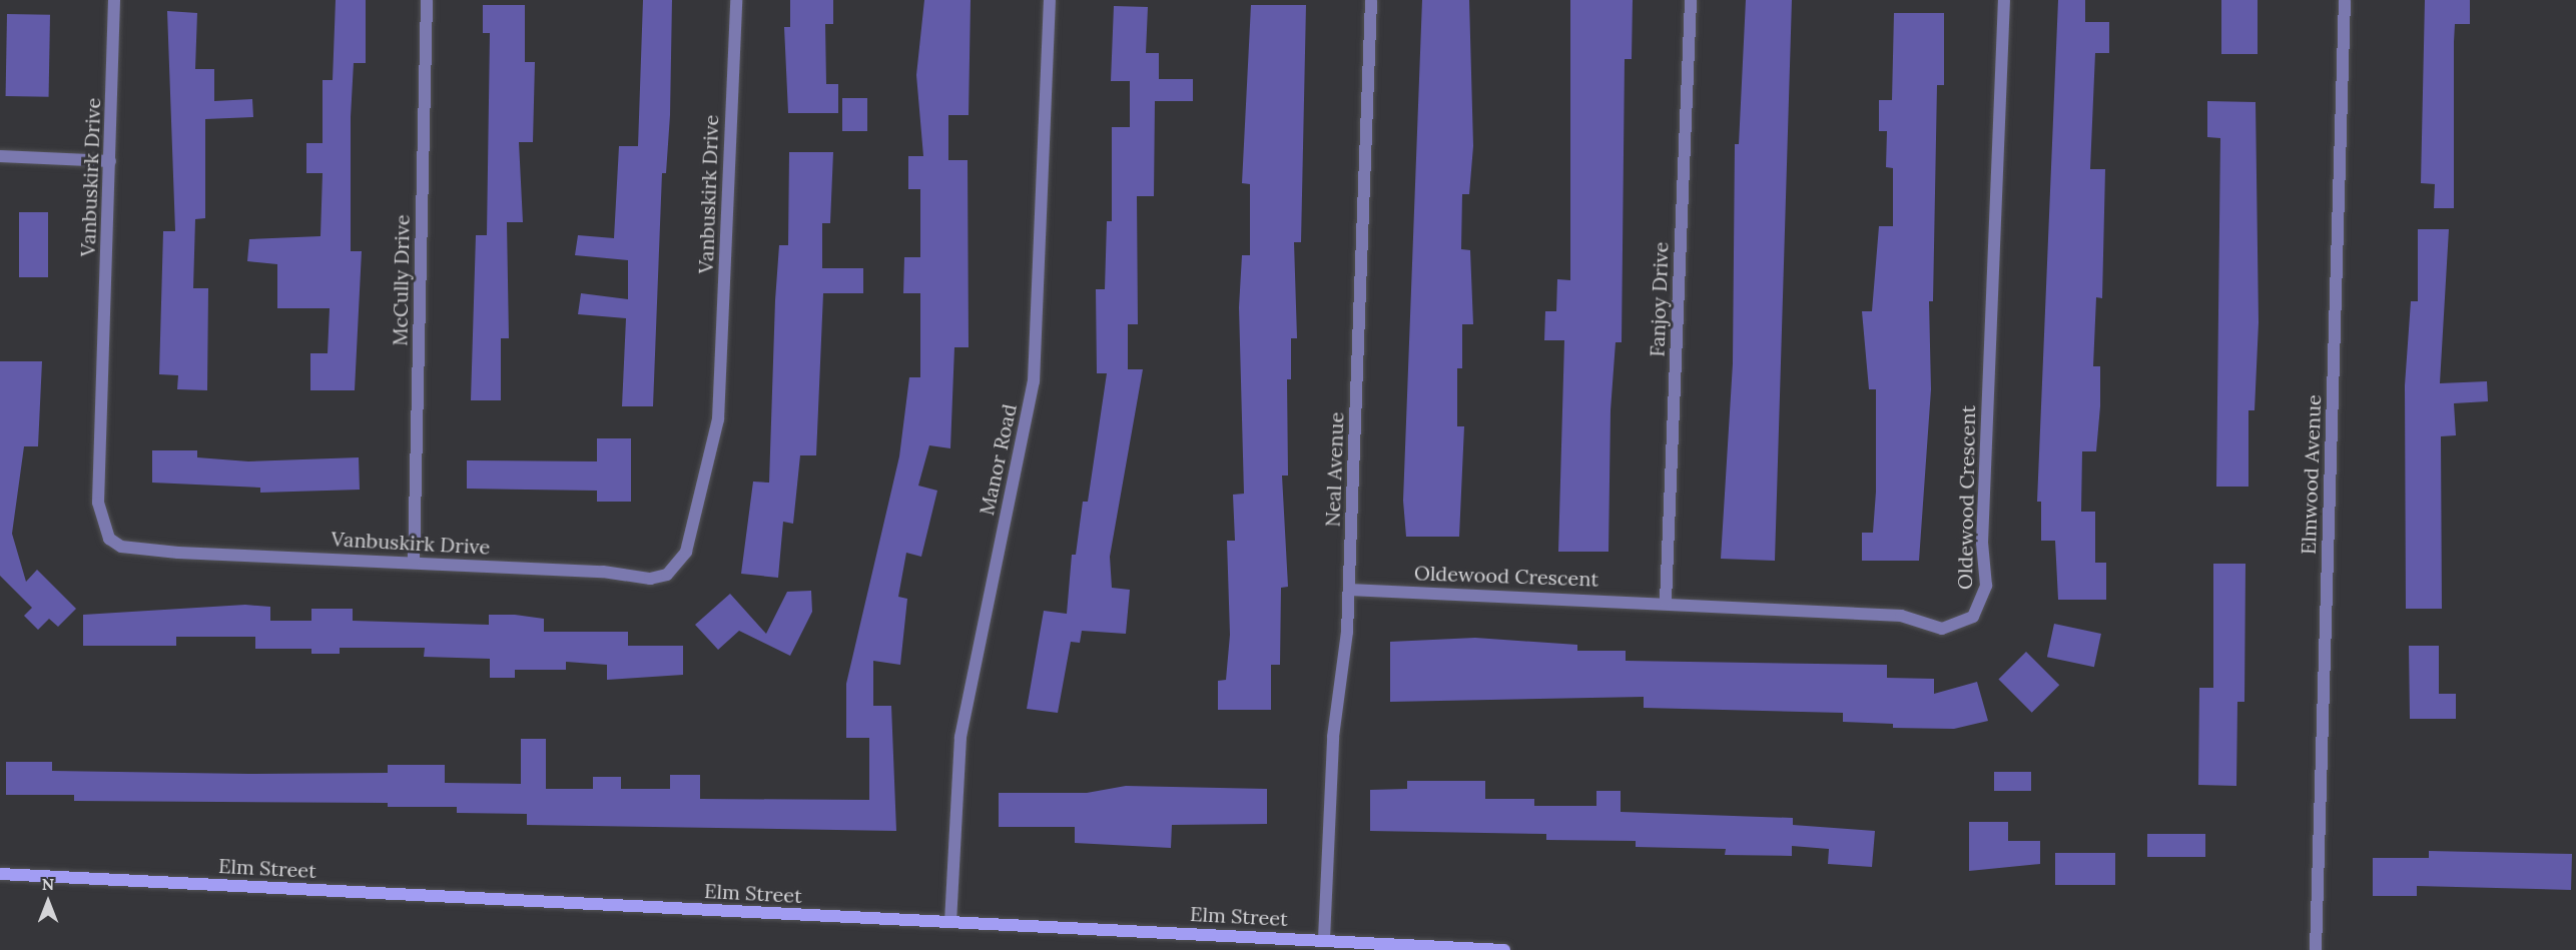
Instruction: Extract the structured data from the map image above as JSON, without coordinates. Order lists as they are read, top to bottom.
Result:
{
  "streets": {
    "main road": ["Elm Street"],
    "street": [
      "Vanbuskirk Drive",
      "McCully Drive",
      "Fanjoy Drive",
      "Manor Road",
      "Neal Avenue",
      "Elmwood Avenue",
      "Oldewood Crescent"
    ]
  },
  "crossings": [
    ["Vanbuskirk Drive", "McCully Drive"],
    ["Fanjoy Drive", "Oldewood Crescent"],
    ["Manor Road", "Elm Street"],
    ["Neal Avenue", "Oldewood Crescent"],
    ["Neal Avenue", "Elm Street"]
  ],
  "north": "top"
}
